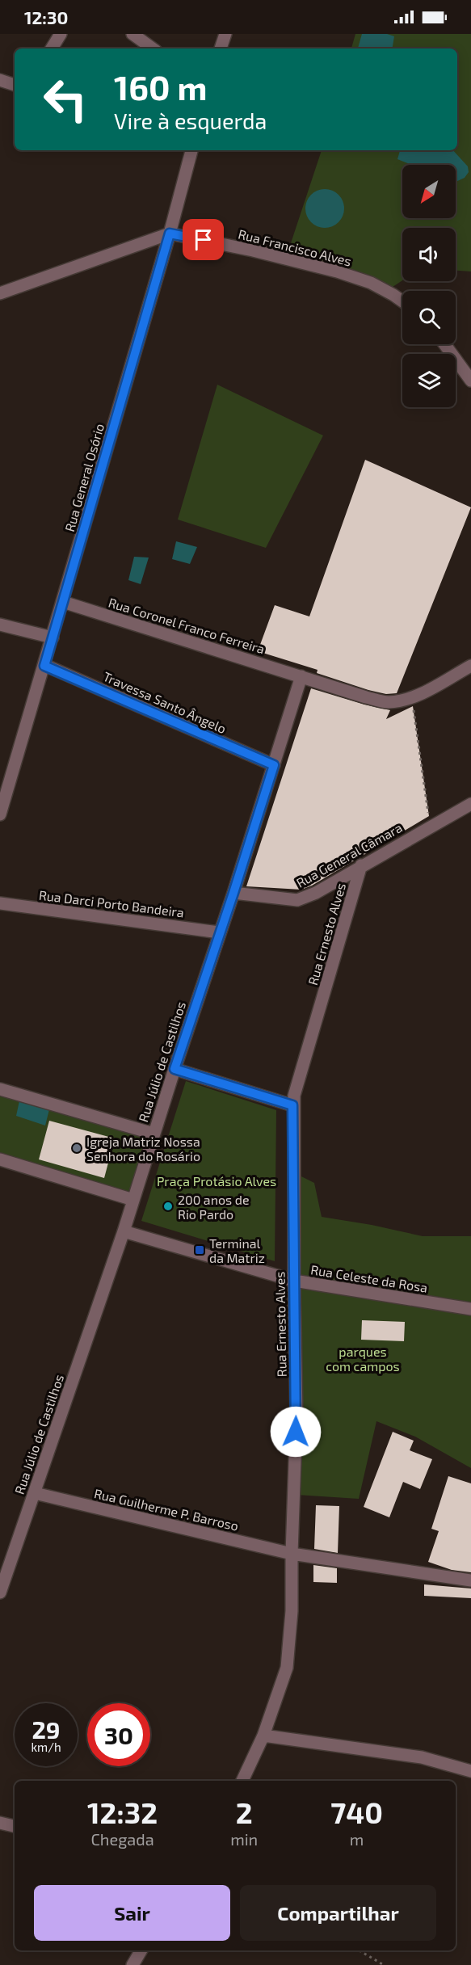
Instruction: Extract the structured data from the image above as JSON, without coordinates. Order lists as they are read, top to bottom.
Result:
{
  "streets": {
    "street": [
      "Rua Francisco Alves",
      "Rua General Osório",
      "Rua Coronel Franco Ferreira",
      "Travessa Santo Ângelo",
      "Rua General Câmara",
      "Rua Darci Porto Bandeira",
      "Rua Ernesto Alves",
      "Rua Júlio de Castilhos",
      "Rua Celeste da Rosa",
      "Rua Guilherme P. Barroso"
    ]
  },
  "crossings": [
    ["Rua Francisco Alves", "Rua General Osório"],
    ["Rua General Osório", "Rua Coronel Franco Ferreira"],
    ["Rua General Osório", "Travessa Santo Ângelo"],
    ["Rua Coronel Franco Ferreira", "Rua Júlio de Castilhos"],
    ["Travessa Santo Ângelo", "Rua Júlio de Castilhos"],
    ["Rua General Câmara", "Rua Ernesto Alves"],
    ["Rua General Câmara", "Rua Júlio de Castilhos"],
    ["Rua Darci Porto Bandeira", "Rua Júlio de Castilhos"],
    ["Rua Ernesto Alves", "Rua Celeste da Rosa"],
    ["Rua Ernesto Alves", "Rua Guilherme P. Barroso"],
    ["Rua Júlio de Castilhos", "Rua Celeste da Rosa"],
    ["Rua Júlio de Castilhos", "Rua Guilherme P. Barroso"]
  ],
  "parks": ["Praça Protásio Alves", "parques com campos"],
  "places": {
    "other": ["Igreja Matriz Nossa Senhora do Rosário", "200 anos de Rio Pardo"],
    "transit": ["Terminal da Matriz"]
  },
  "north": "bottom left",
  "page": {
    "status": "12:30",
    "turn": ["160 m", "Vire à esquerda"],
    "speed": "29 km/h",
    "limit": "30",
    "eta": [
      "12:32",
      "Chegada",
      "2",
      "min",
      "740",
      "m"
    ],
    "buttons": ["Sair", "Compartilhar"]
  }
}
